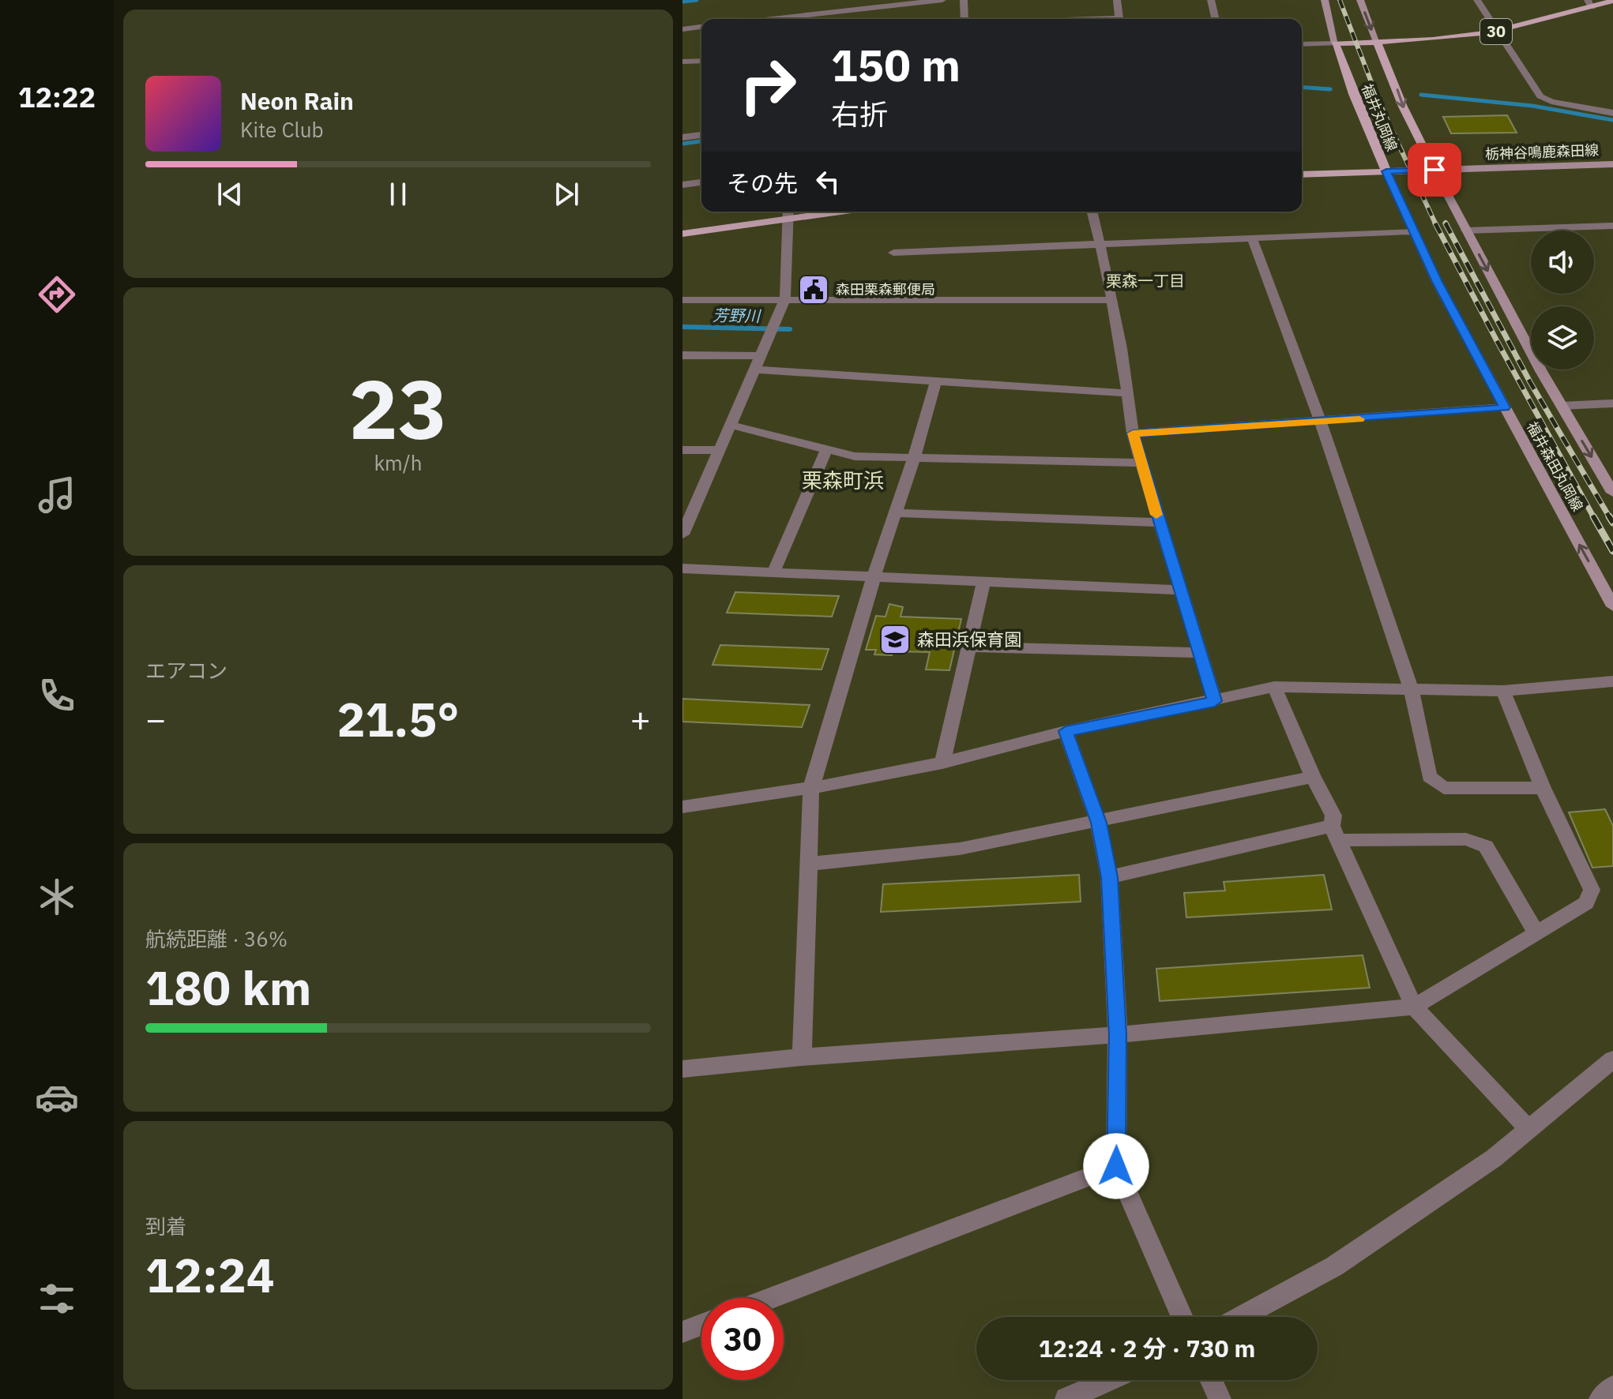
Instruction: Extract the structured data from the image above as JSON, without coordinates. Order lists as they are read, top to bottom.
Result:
{
  "streets": {
    "main road": [
      "30",
      "福井丸岡線",
      "栃神谷鳴鹿森田線",
      "福井森田丸岡線"
    ]
  },
  "crossings": [
    ["30", "福井丸岡線"],
    ["福井丸岡線", "栃神谷鳴鹿森田線"],
    ["福井丸岡線", "福井森田丸岡線"]
  ],
  "districts": ["栗森一丁目", "栗森町浜"],
  "water": ["芳野川"],
  "places": {
    "public building": ["森田栗森郵便局"],
    "school or university": ["森田浜保育園"]
  },
  "page": {
    "tabs": "12:22",
    "turn": ["150 m", "右折"],
    "song": ["Neon Rain", "Kite Club"],
    "then": "その先",
    "tile": [
      ["23", "km/h"],
      "エアコン",
      ["航続距離 · 36%", "180 km"],
      ["到着", "12:24"]
    ],
    "heat": ["−", "21.5°", "+"],
    "limit": "30",
    "trip": "12:24 · 2 分 · 730 m"
  }
}
